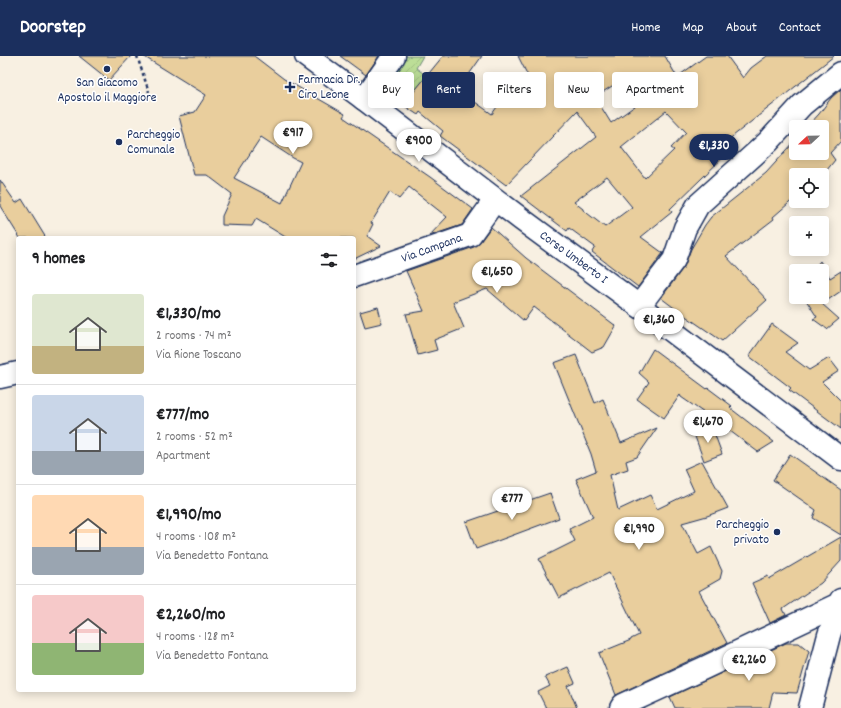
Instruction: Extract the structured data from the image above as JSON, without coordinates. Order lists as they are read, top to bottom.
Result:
{
  "streets": {
    "street": ["Via Campana", "Corso Umberto I"]
  },
  "crossings": [
    ["Via Campana", "Corso Umberto I"]
  ],
  "places": {
    "other": ["San Giacomo Apostolo il Maggiore", "Parcheggio Comunale", "Parcheggio privato"],
    "health": ["Farmacia Dr. Ciro Leone"]
  },
  "north": "left",
  "page": {
    "header": "Doorstep",
    "nav": [
      "Home",
      "Map",
      "About",
      "Contact"
    ],
    "chip": [
      "Buy",
      "Rent",
      "Filters",
      "New",
      "Apartment"
    ],
    "map_buttons": ["+", "−"],
    "price": [
      "€917",
      "€900",
      "€1,330",
      "€1,650",
      "€1,360",
      "€1,670",
      "€777",
      "€1,990",
      "€2,260"
    ],
    "heading": "9 homes",
    "list": [
      {
        "name": "€1,330/mo",
        "note": "2 rooms · 74 m² · Via Rione Toscano"
      },
      {
        "name": "€777/mo",
        "note": "2 rooms · 52 m² · Apartment"
      },
      {
        "name": "€1,990/mo",
        "note": "4 rooms · 108 m² · Via Benedetto Fontana"
      },
      {
        "name": "€2,260/mo",
        "note": "4 rooms · 128 m² · Via Benedetto Fontana"
      }
    ]
  }
}
